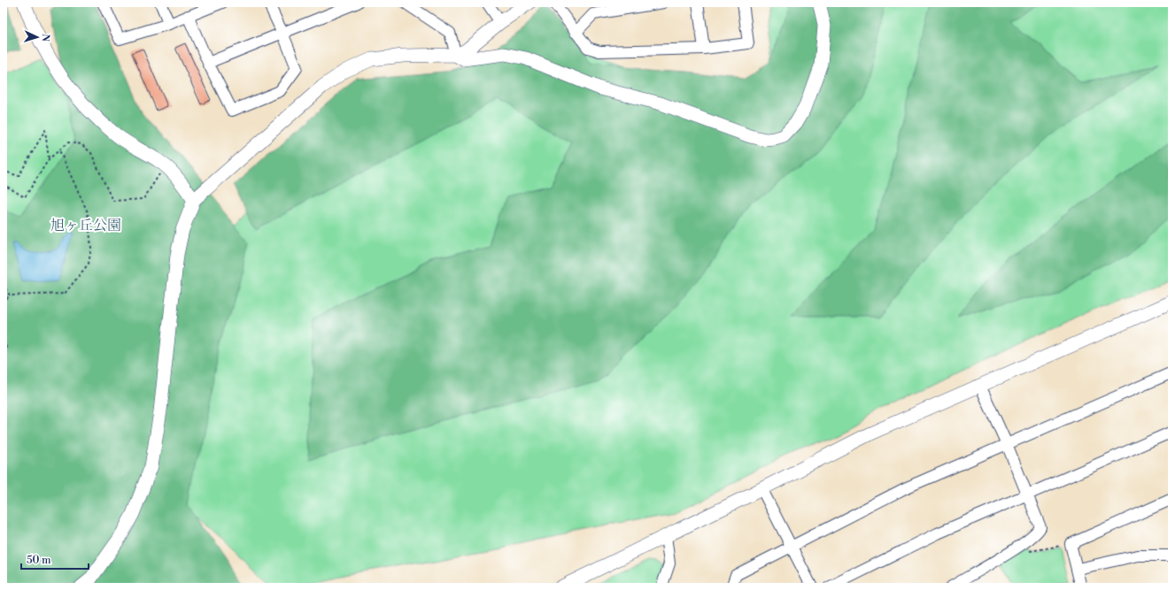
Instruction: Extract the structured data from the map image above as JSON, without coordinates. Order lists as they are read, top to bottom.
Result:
{
  "parks": ["旭ヶ丘公園"],
  "scale_bar": "50 m",
  "north": "right"
}
